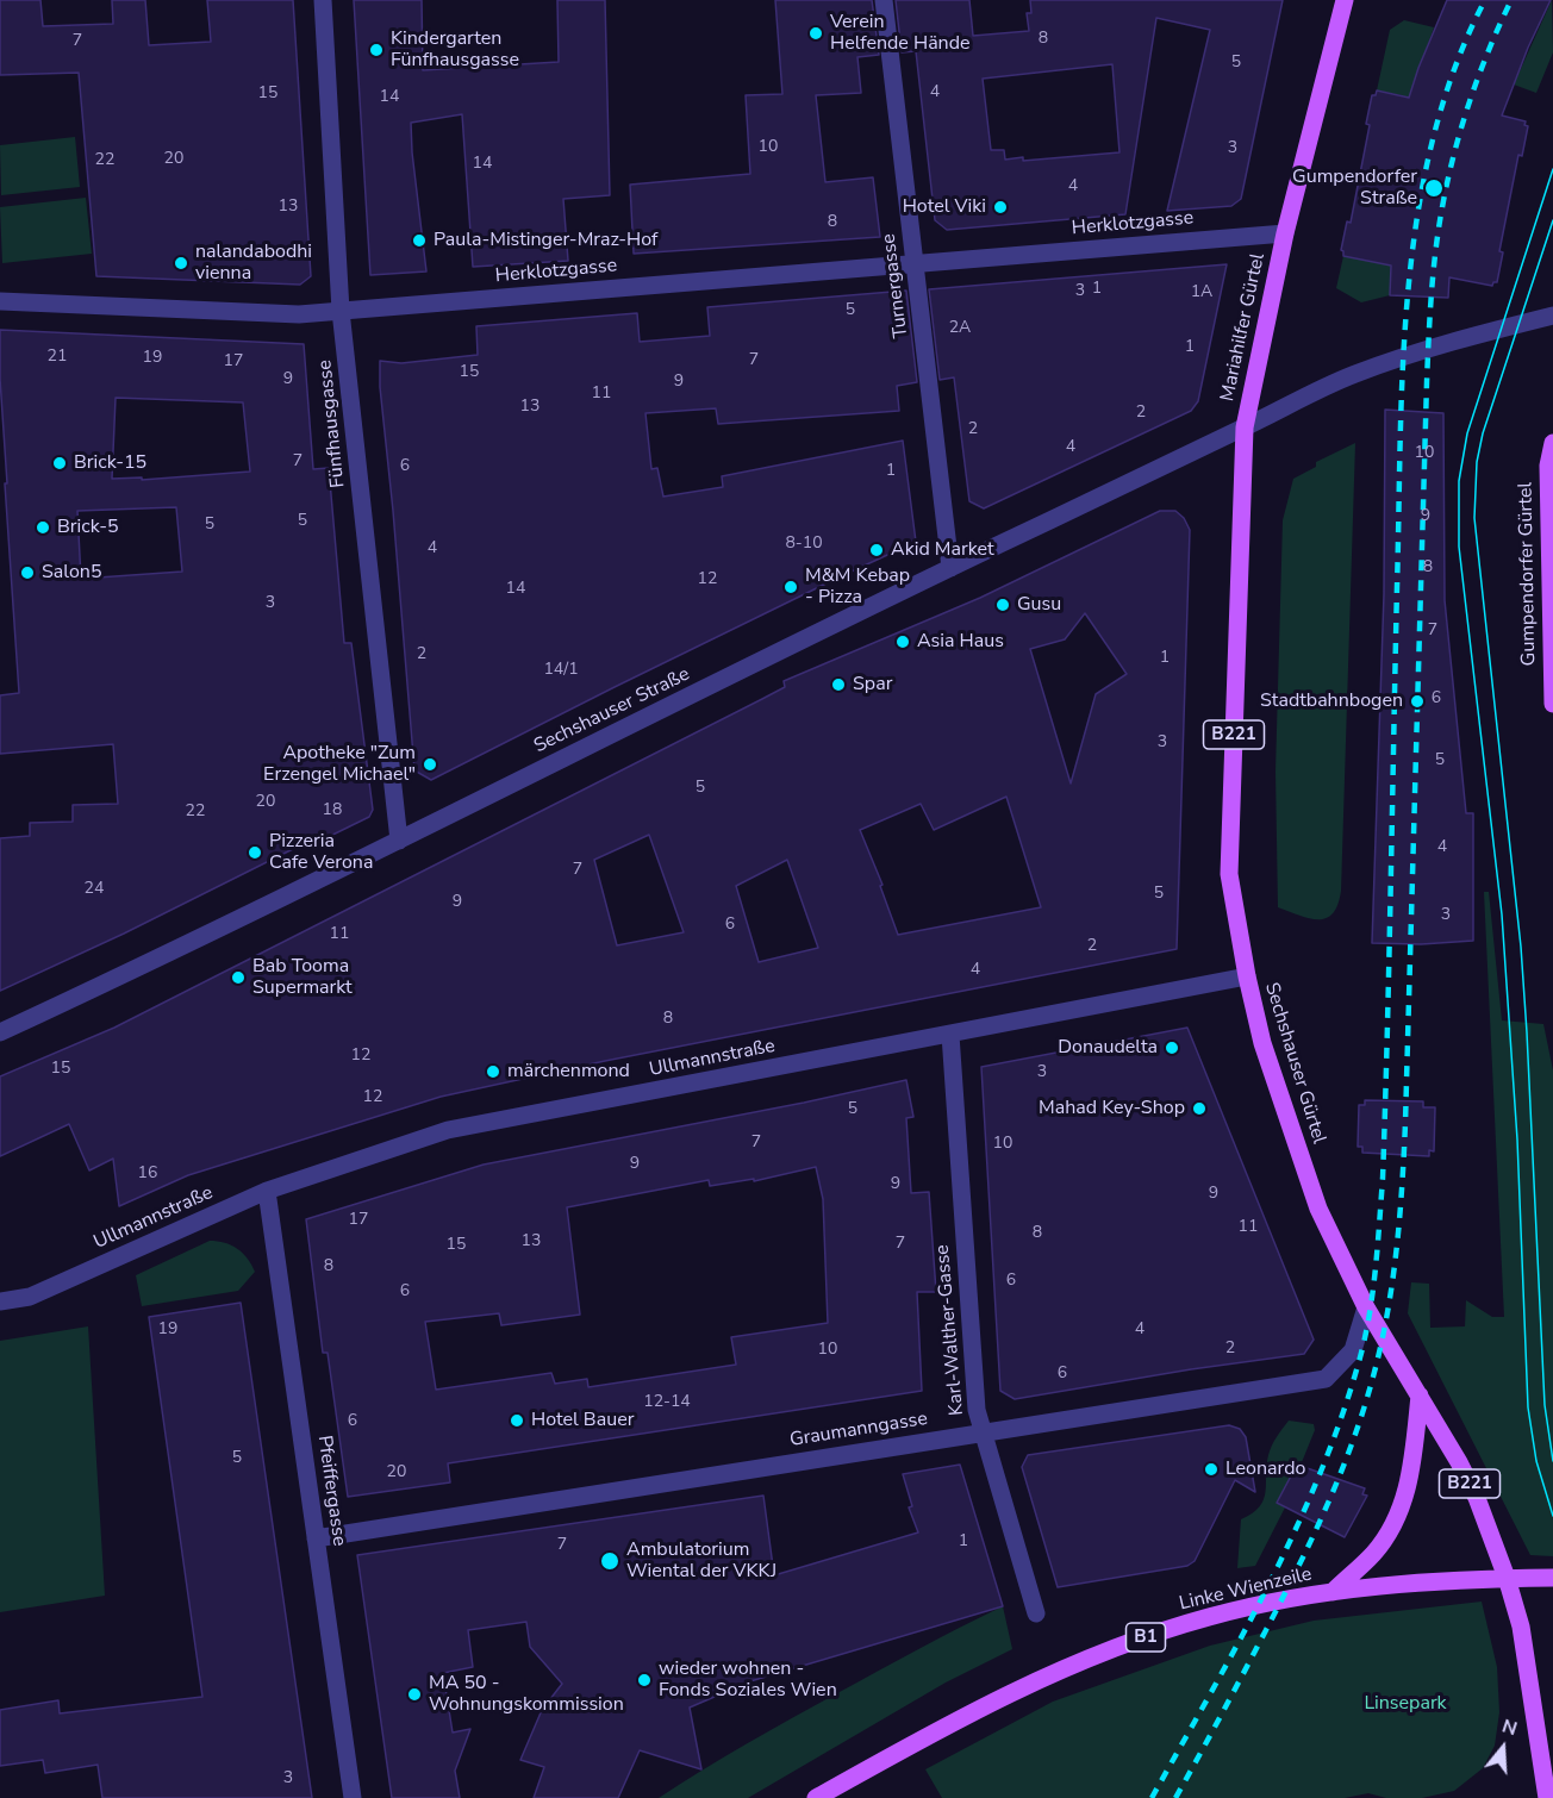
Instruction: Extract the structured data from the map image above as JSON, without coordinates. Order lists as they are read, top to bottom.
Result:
{
  "streets": {
    "main road": [
      "Mariahilfer Gürtel",
      "Gumpendorfer Gürtel",
      "B221",
      "Sechshauser Gürtel",
      "Linke Wienzeile",
      "B1"
    ],
    "street": [
      "Herklotzgasse",
      "Turnergasse",
      "Fünfhausgasse",
      "Sechshauser Straße",
      "Ullmannstraße",
      "Karl-Walther-Gasse",
      "Graumanngasse",
      "Pfeiffergasse"
    ]
  },
  "crossings": [
    ["Herklotzgasse", "Turnergasse"],
    ["Herklotzgasse", "Mariahilfer Gürtel"],
    ["Herklotzgasse", "Fünfhausgasse"],
    ["Turnergasse", "Sechshauser Straße"],
    ["Mariahilfer Gürtel", "Sechshauser Straße"],
    ["Mariahilfer Gürtel", "Sechshauser Gürtel"],
    ["Fünfhausgasse", "Sechshauser Straße"],
    ["Sechshauser Straße", "Sechshauser Gürtel"],
    ["B221", "Sechshauser Gürtel"],
    ["B221", "Linke Wienzeile"],
    ["Ullmannstraße", "Sechshauser Gürtel"],
    ["Ullmannstraße", "Karl-Walther-Gasse"],
    ["Ullmannstraße", "Pfeiffergasse"],
    ["Sechshauser Gürtel", "Graumanngasse"],
    ["Sechshauser Gürtel", "Linke Wienzeile"],
    ["Karl-Walther-Gasse", "Graumanngasse"],
    ["Graumanngasse", "Pfeiffergasse"]
  ],
  "parks": ["Linsepark"],
  "places": [
    "Verein Helfende Hände",
    "Kindergarten Fünfhausgasse",
    "Gumpendorfer Straße",
    "Hotel Viki",
    "Paula-Mistinger-Mraz-Hof",
    "nalandabodhi vienna",
    "Brick-15",
    "Brick-5",
    "Akid Market",
    "Salon5",
    "M&M Kebap - Pizza",
    "Gusu",
    "Asia Haus",
    "Spar",
    "Stadtbahnbogen",
    "Apotheke \"Zum Erzengel Michael\"",
    "Pizzeria Cafe Verona",
    "Bab Tooma Supermarkt",
    "Donaudelta",
    "märchenmond",
    "Mahad Key-Shop",
    "Hotel Bauer",
    "Leonardo",
    "Ambulatorium Wiental der VKKJ",
    "wieder wohnen - Fonds Soziales Wien",
    "MA 50 - Wohnungskommission"
  ],
  "house_numbers": [
    "8",
    "7",
    "5",
    "4",
    "15",
    "14",
    "10",
    "3",
    "20",
    "22",
    "14",
    "4",
    "13",
    "8",
    "1",
    "3",
    "1A",
    "5",
    "2A",
    "1",
    "21",
    "19",
    "7",
    "17",
    "15",
    "9",
    "9",
    "11",
    "13",
    "2",
    "2",
    "4",
    "10",
    "7",
    "6",
    "1",
    "9",
    "5",
    "5",
    "8-10",
    "4",
    "8",
    "12",
    "14",
    "3",
    "7",
    "2",
    "1",
    "14/1",
    "6",
    "3",
    "5",
    "5",
    "20",
    "18",
    "22",
    "4",
    "7",
    "24",
    "5",
    "9",
    "3",
    "6",
    "11",
    "2",
    "4",
    "8",
    "12",
    "15",
    "3",
    "12",
    "5",
    "7",
    "10",
    "9",
    "16",
    "9",
    "9",
    "17",
    "11",
    "8",
    "13",
    "7",
    "15",
    "8",
    "6",
    "6",
    "19",
    "4",
    "2",
    "10",
    "6",
    "12-14",
    "6",
    "5",
    "20",
    "1",
    "7",
    "3"
  ],
  "north": "top"
}
